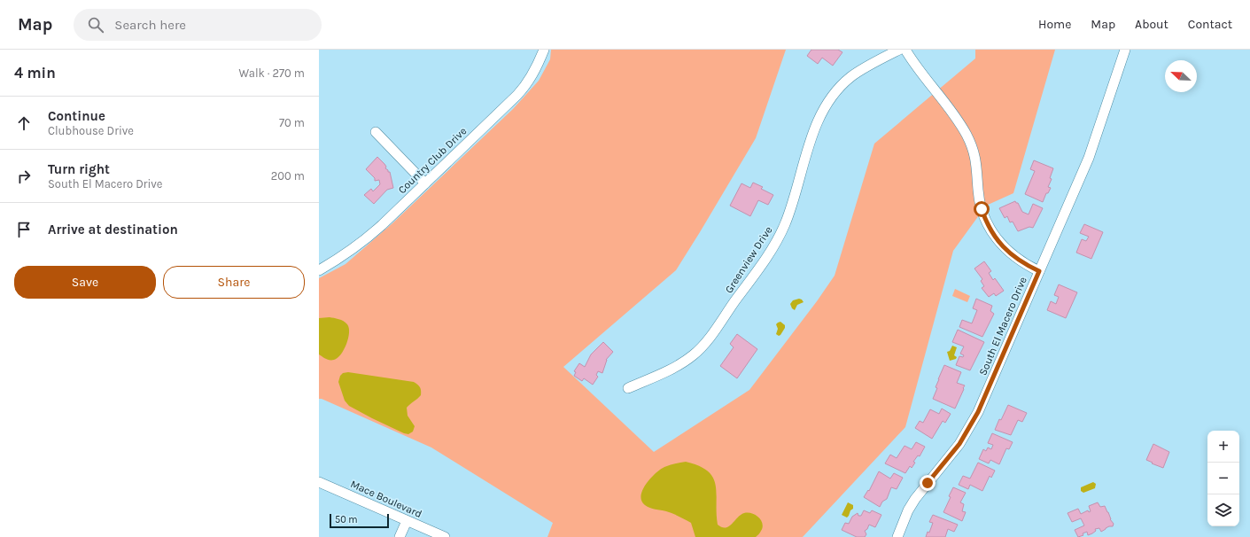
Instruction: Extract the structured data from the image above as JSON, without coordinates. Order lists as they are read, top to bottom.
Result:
{
  "streets": {
    "street": [
      "Country Club Drive",
      "Greenview Drive",
      "South El Macero Drive",
      "Mace Boulevard"
    ]
  },
  "scale_bar": "50 m",
  "north": "top left",
  "page": {
    "header": "Map",
    "search": "Search here",
    "nav": [
      "Home",
      "Map",
      "About",
      "Contact"
    ],
    "heading": ["4 min", "Walk · 270 m"],
    "list": [
      ["Continue", "Clubhouse Drive", "70 m"],
      ["Turn right", "South El Macero Drive", "200 m"],
      "Arrive at destination"
    ],
    "buttons": ["Save", "Share"],
    "map_buttons": ["+", "−"],
    "scale": "50 m"
  }
}
